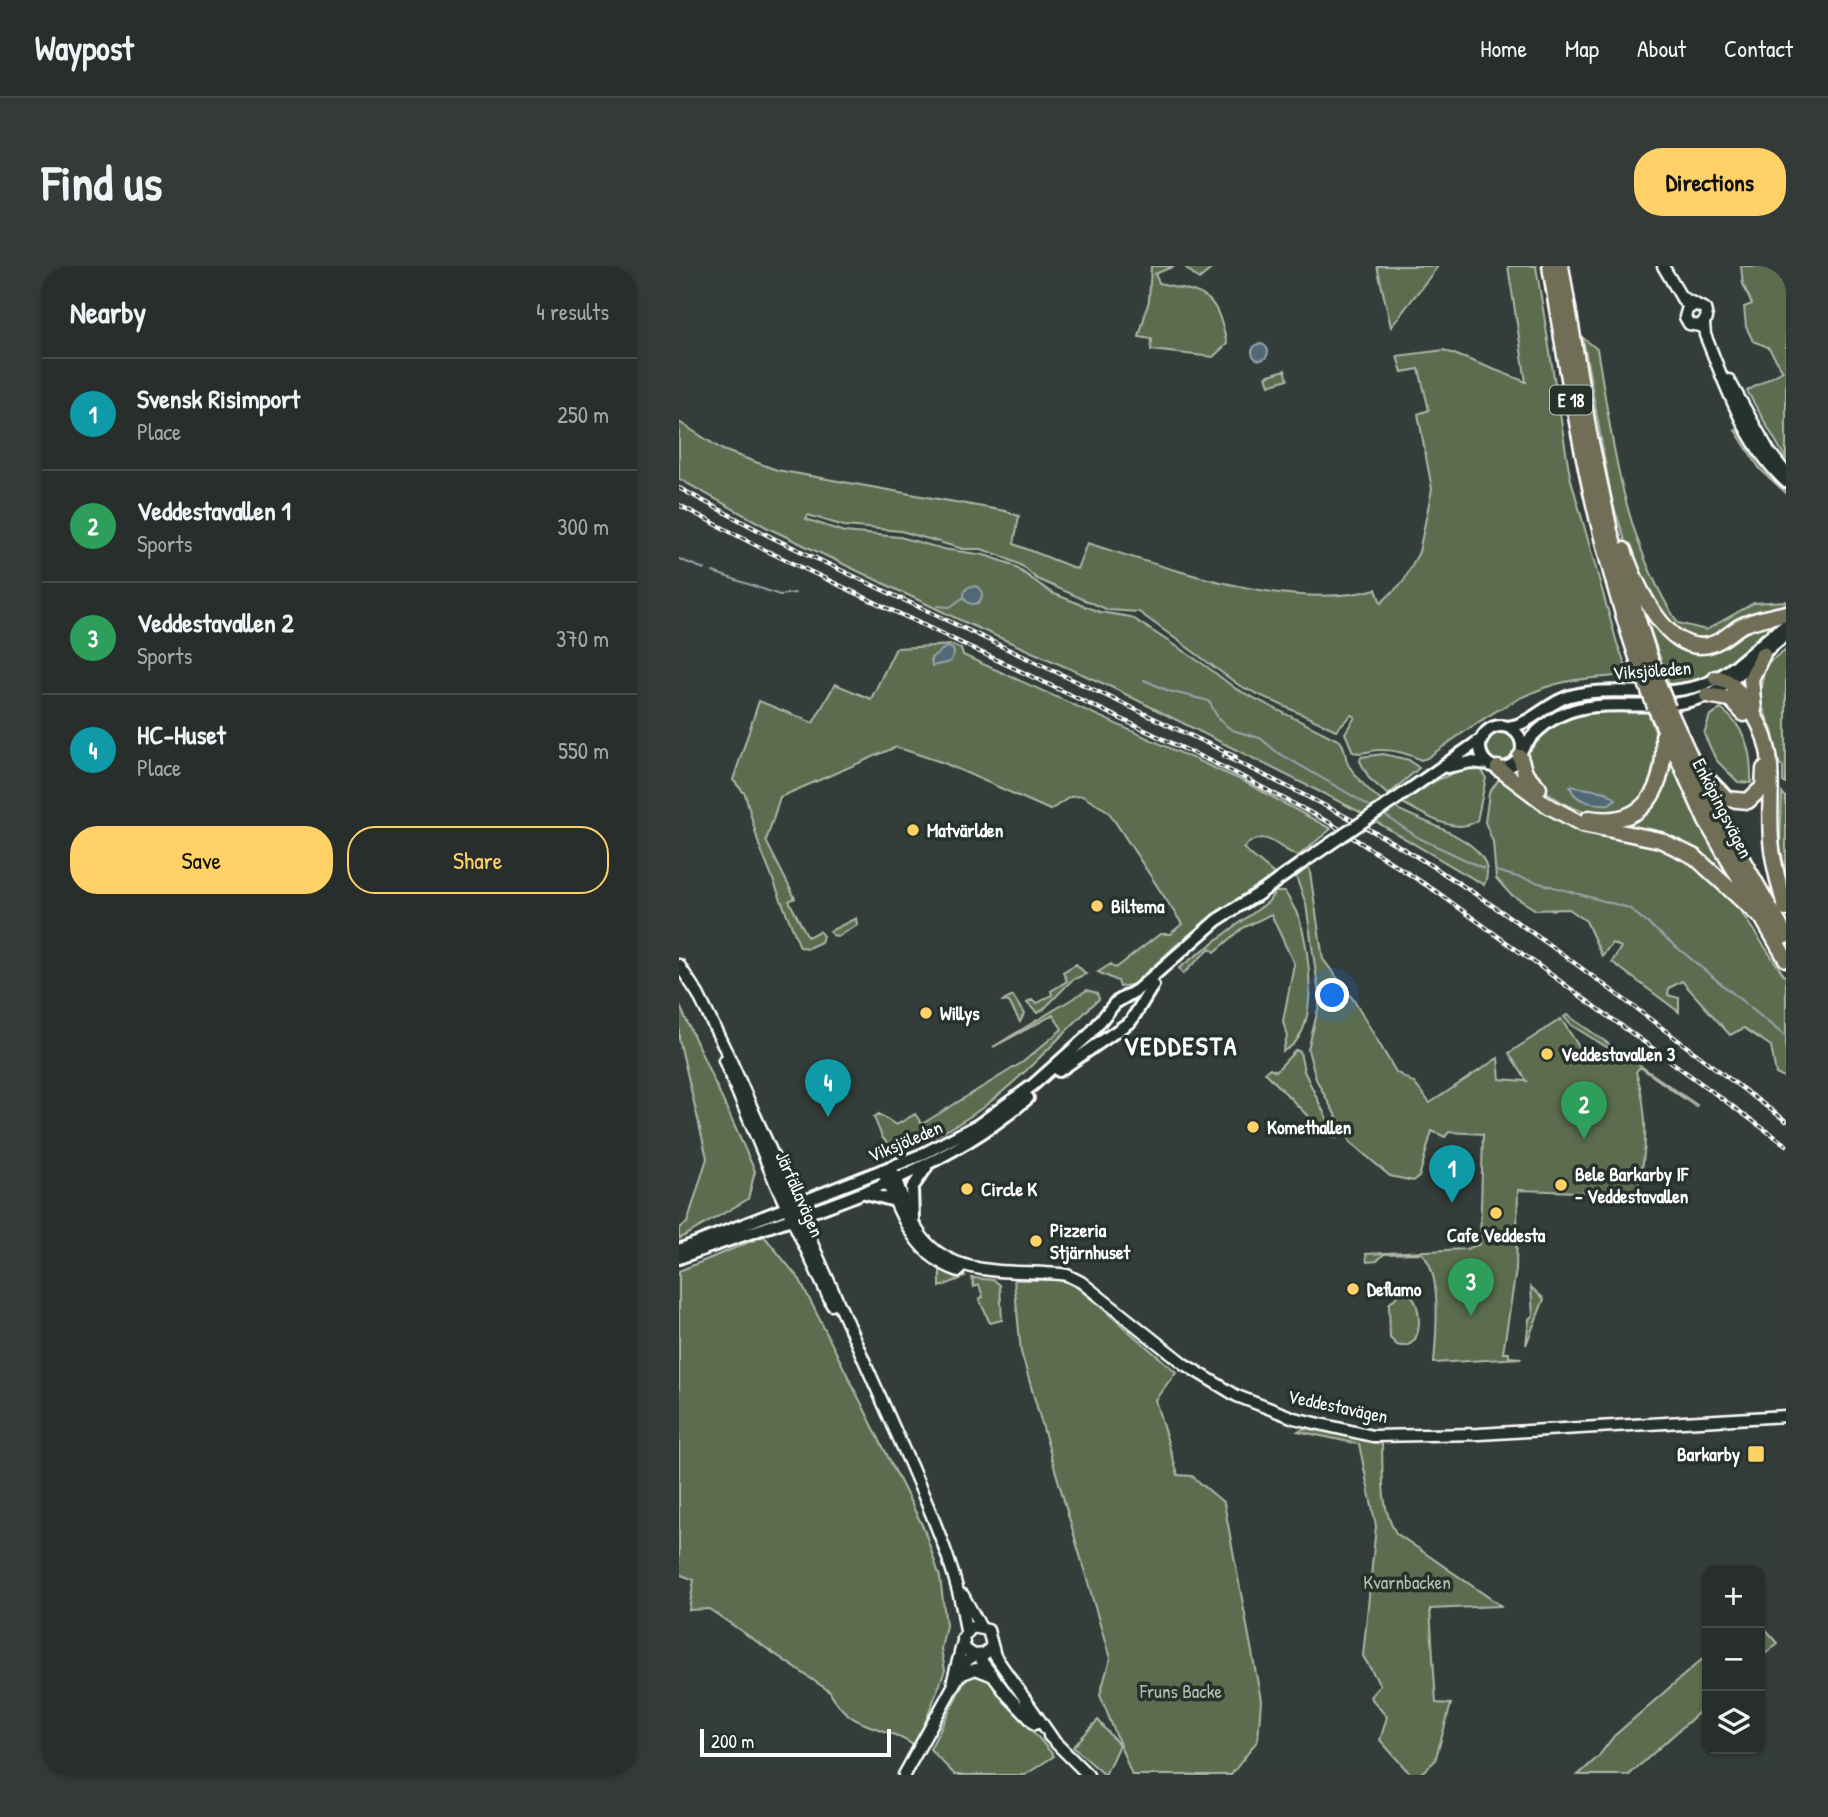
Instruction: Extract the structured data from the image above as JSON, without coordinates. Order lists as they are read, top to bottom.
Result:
{
  "streets": {
    "highway": ["E 18", "Enköpingsvägen"],
    "main road": ["Viksjöleden"],
    "street": ["Järfällavägen", "Veddestavägen"]
  },
  "crossings": [
    ["E 18", "Enköpingsvägen"],
    ["Viksjöleden", "Järfällavägen"],
    ["Viksjöleden", "Veddestavägen"]
  ],
  "districts": ["VEDDESTA"],
  "parks": ["Kvarnbacken", "Fruns Backe"],
  "places": {
    "other": [
      "Matvärlden",
      "Biltema",
      "Willys",
      "Veddestavallen 3",
      "Komethallen",
      "Bele Barkarby IF - Veddestavallen",
      "Circle K",
      "Cafe Veddesta",
      "Pizzeria Stjärnhuset",
      "Deflamo"
    ],
    "transit": ["Barkarby"]
  },
  "scale_bar": "200 m",
  "page": {
    "header": "Waypost",
    "nav": [
      "Home",
      "Map",
      "About",
      "Contact"
    ],
    "buttons": [
      "Directions",
      ["Save", "Share"]
    ],
    "title": "Find us",
    "heading": ["Nearby", "4 results"],
    "list": [
      {
        "mark": "1",
        "name": "Svensk Risimport",
        "note": "Place",
        "value": "250 m"
      },
      {
        "mark": "2",
        "name": "Veddestavallen 1",
        "note": "Sports",
        "value": "300 m"
      },
      {
        "mark": "3",
        "name": "Veddestavallen 2",
        "note": "Sports",
        "value": "370 m"
      },
      {
        "mark": "4",
        "name": "HC-Huset",
        "note": "Place",
        "value": "550 m"
      }
    ],
    "pins": [
      "4",
      "2",
      "1",
      "3"
    ],
    "map_buttons": ["+", "−"],
    "scale": "200 m"
  }
}
